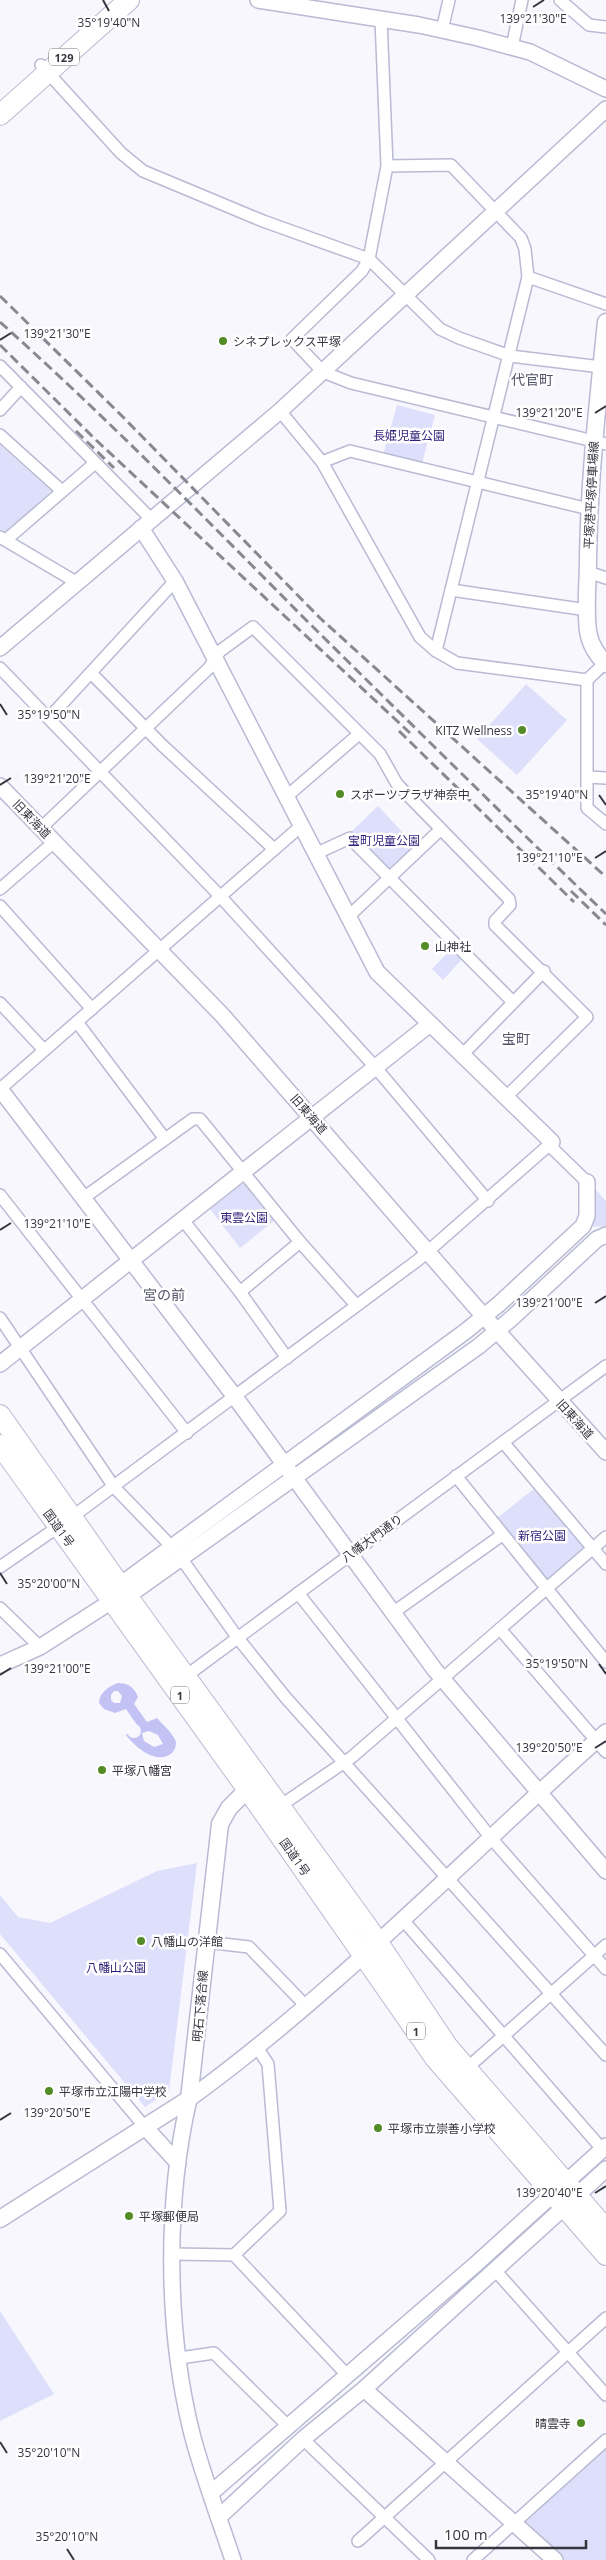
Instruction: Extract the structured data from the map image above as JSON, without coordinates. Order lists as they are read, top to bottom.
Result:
{
  "streets": {
    "highway": ["129", "国道1号", "1"],
    "main road": ["平塚港平塚停車場線", "明石下落合線"],
    "street": ["旧東海道", "八幡大門通り"]
  },
  "crossings": [
    ["旧東海道", "八幡大門通り"],
    ["国道1号", "八幡大門通り"],
    ["国道1号", "明石下落合線"]
  ],
  "districts": ["代官町", "宝町", "宮の前"],
  "parks": [
    "長姫児童公園",
    "宝町児童公園",
    "東雲公園",
    "新宿公園",
    "八幡山公園"
  ],
  "places": [
    "シネプレックス平塚",
    "KITZ Wellness",
    "スポーツプラザ神奈中",
    "山神社",
    "平塚八幡宮",
    "八幡山の洋館",
    "平塚市立江陽中学校",
    "平塚市立崇善小学校",
    "平塚郵便局",
    "晴雲寺"
  ],
  "scale_bar": "100 m",
  "coordinates": [
    "139°21'30\"E",
    "35°19'40\"N",
    "139°21'20\"E",
    "35°19'50\"N",
    "139°21'10\"E",
    "139°21'00\"E",
    "35°20'00\"N",
    "139°20'50\"E",
    "139°20'40\"E",
    "35°20'10\"N"
  ]
}
